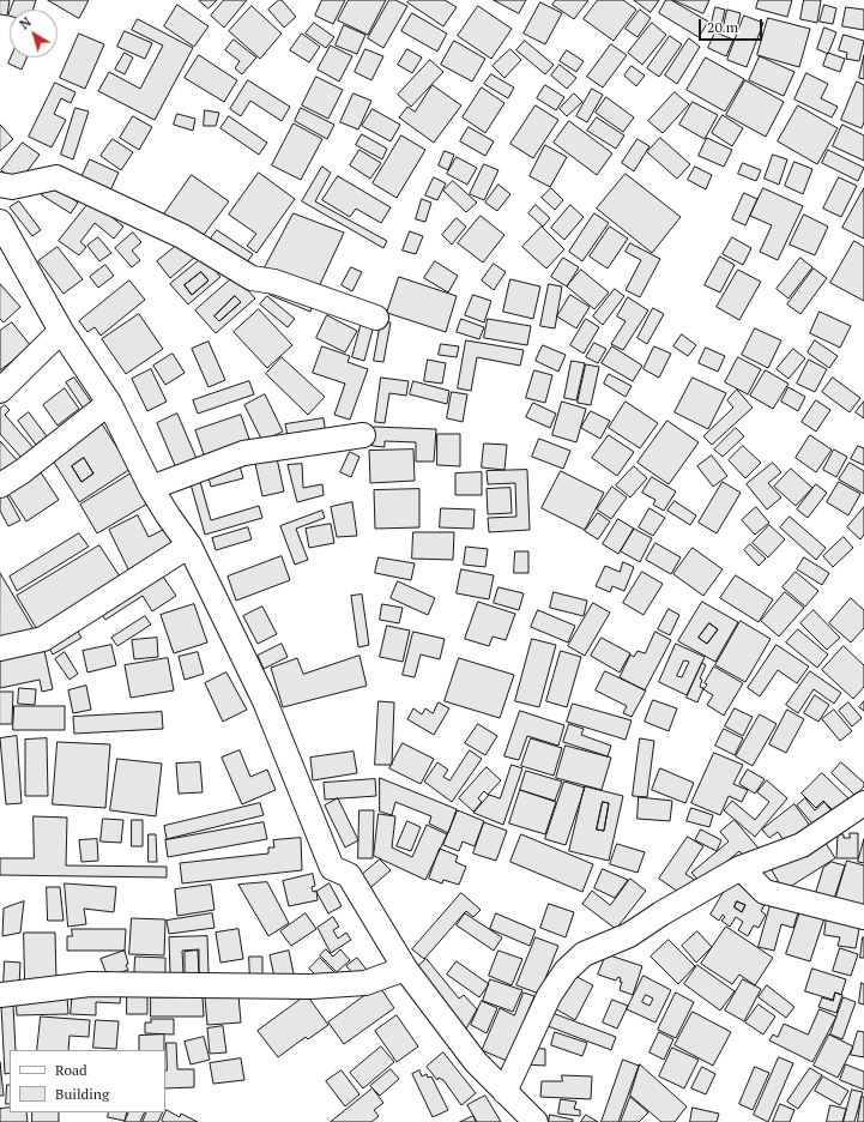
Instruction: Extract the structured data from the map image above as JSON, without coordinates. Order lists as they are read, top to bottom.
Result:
{
  "legend": ["Road", "Building"],
  "scale_bar": "20 m",
  "north": "top left"
}
